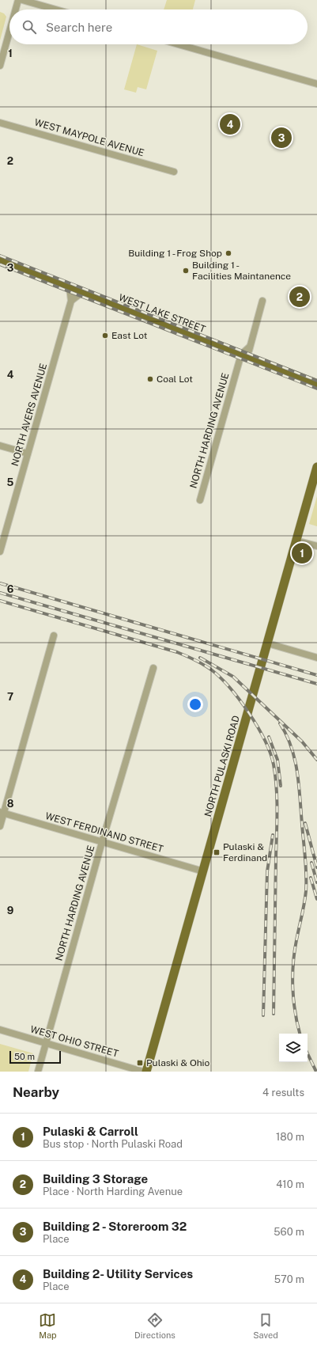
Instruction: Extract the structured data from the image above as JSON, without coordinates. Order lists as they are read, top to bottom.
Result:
{
  "streets": {
    "main road": ["WEST LAKE STREET", "NORTH PULASKI ROAD"],
    "street": [
      "WEST MAYPOLE AVENUE",
      "NORTH AVERS AVENUE",
      "NORTH HARDING AVENUE",
      "WEST FERDINAND STREET",
      "WEST OHIO STREET"
    ]
  },
  "crossings": [
    ["WEST LAKE STREET", "NORTH AVERS AVENUE"],
    ["WEST LAKE STREET", "NORTH HARDING AVENUE"],
    ["NORTH HARDING AVENUE", "WEST FERDINAND STREET"],
    ["NORTH HARDING AVENUE", "WEST OHIO STREET"],
    ["NORTH PULASKI ROAD", "WEST FERDINAND STREET"]
  ],
  "places": {
    "other": [
      "Building 1 - Frog Shop",
      "Building 1 - Facilities Maintanence",
      "East Lot",
      "Coal Lot"
    ],
    "transit": ["Pulaski & Ferdinand", "Pulaski & Ohio"]
  },
  "scale_bar": "50 m",
  "page": {
    "search": "Search here",
    "pins": [
      "4",
      "3",
      "2",
      "1"
    ],
    "scale": "50 m",
    "heading": ["Nearby", "4 results"],
    "list": [
      {
        "mark": "1",
        "name": "Pulaski & Carroll",
        "note": "Bus stop · North Pulaski Road",
        "value": "180 m"
      },
      {
        "mark": "2",
        "name": "Building 3 Storage",
        "note": "Place · North Harding Avenue",
        "value": "410 m"
      },
      {
        "mark": "3",
        "name": "Building 2 - Storeroom 32",
        "note": "Place",
        "value": "560 m"
      },
      {
        "mark": "4",
        "name": "Building 2- Utility Services",
        "note": "Place",
        "value": "570 m"
      }
    ],
    "nav": ["Map", "Directions", "Saved"]
  },
  "grid": {
    "rows": [
      "1",
      "2",
      "3",
      "4",
      "5",
      "6",
      "7",
      "8",
      "9"
    ]
  }
}
